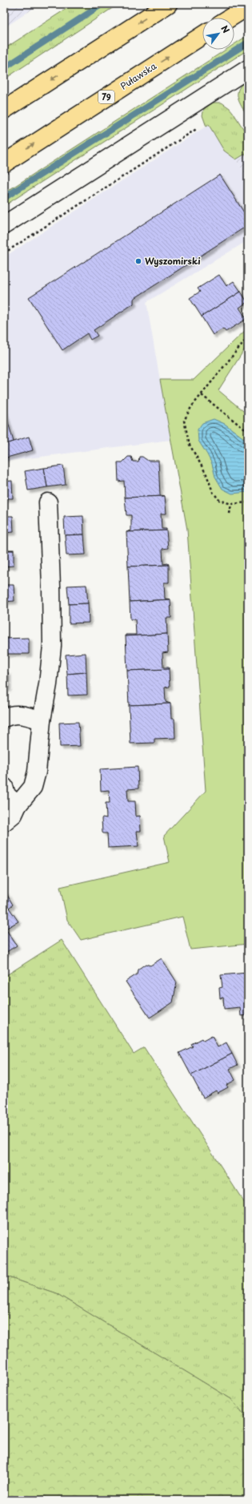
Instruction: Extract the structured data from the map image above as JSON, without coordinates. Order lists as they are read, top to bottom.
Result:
{
  "streets": {
    "main road": ["Puławska", "79"]
  },
  "places": ["Wyszomirski"],
  "north": "top right"
}
